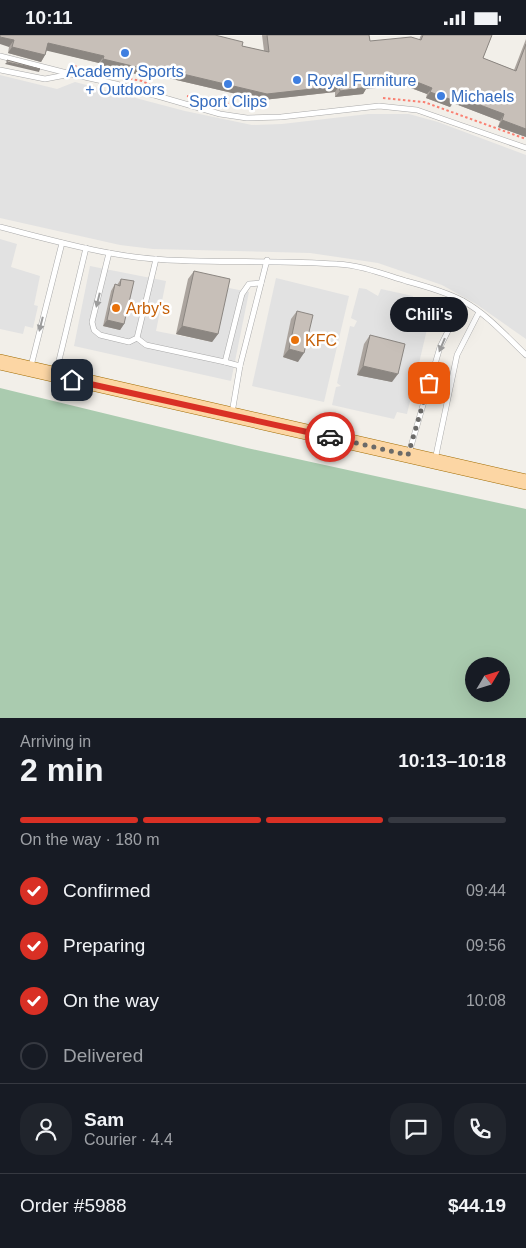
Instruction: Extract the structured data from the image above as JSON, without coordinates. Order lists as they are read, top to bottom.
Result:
{
  "places": [
    "Academy Sports + Outdoors",
    "Royal Furniture",
    "Sport Clips",
    "Michaels",
    "Arby's",
    "KFC",
    "Chili's"
  ],
  "north": "top right",
  "page": {
    "status": "10:11",
    "bubble": "Chili's",
    "heading": ["2 min", "Arriving in", "10:13–10:18"],
    "panel": [
      "Sam",
      "Courier · 4.4",
      "Order #5988",
      "$44.19"
    ],
    "bar": "On the way · 180 m",
    "list": [
      ["Confirmed", "09:44"],
      ["Preparing", "09:56"],
      ["On the way", "10:08"],
      "Delivered"
    ]
  }
}
